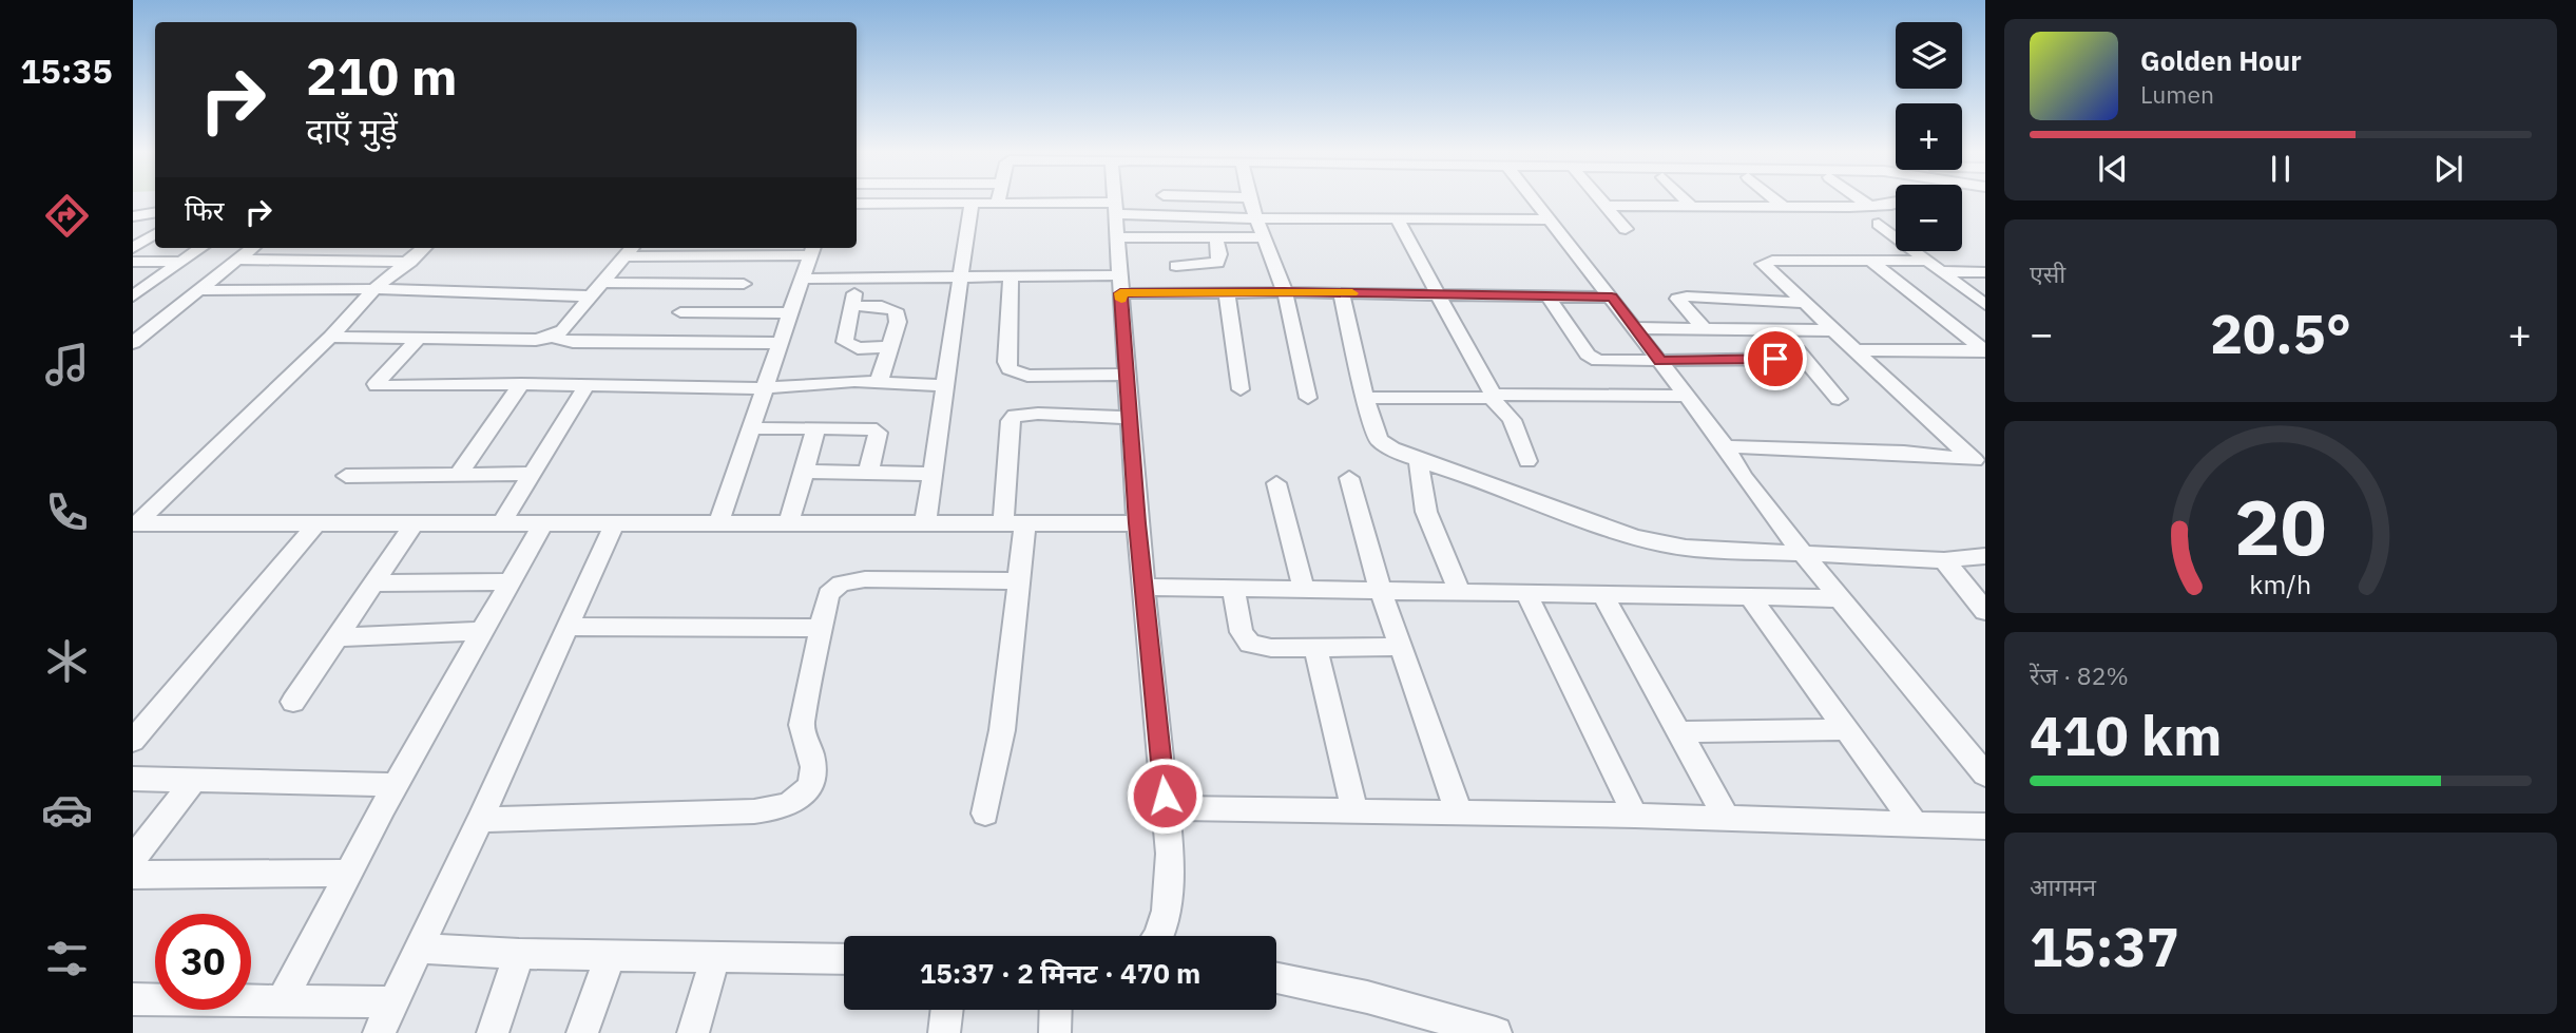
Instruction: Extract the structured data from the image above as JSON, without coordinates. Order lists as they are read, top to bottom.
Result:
{
  "page": {
    "tabs": "15:35",
    "map_buttons": ["+", "−"],
    "turn": ["210 m", "दाएँ मुड़ें"],
    "song": ["Golden Hour", "Lumen"],
    "then": "फिर",
    "tile": [
      "एसी",
      ["रेंज · 82%", "410 km"],
      ["आगमन", "15:37"]
    ],
    "heat": ["−", "20.5°", "+"],
    "limit": "30",
    "trip": "15:37 · 2 मिनट · 470 m",
    "gauge": ["20", "km/h"]
  }
}
